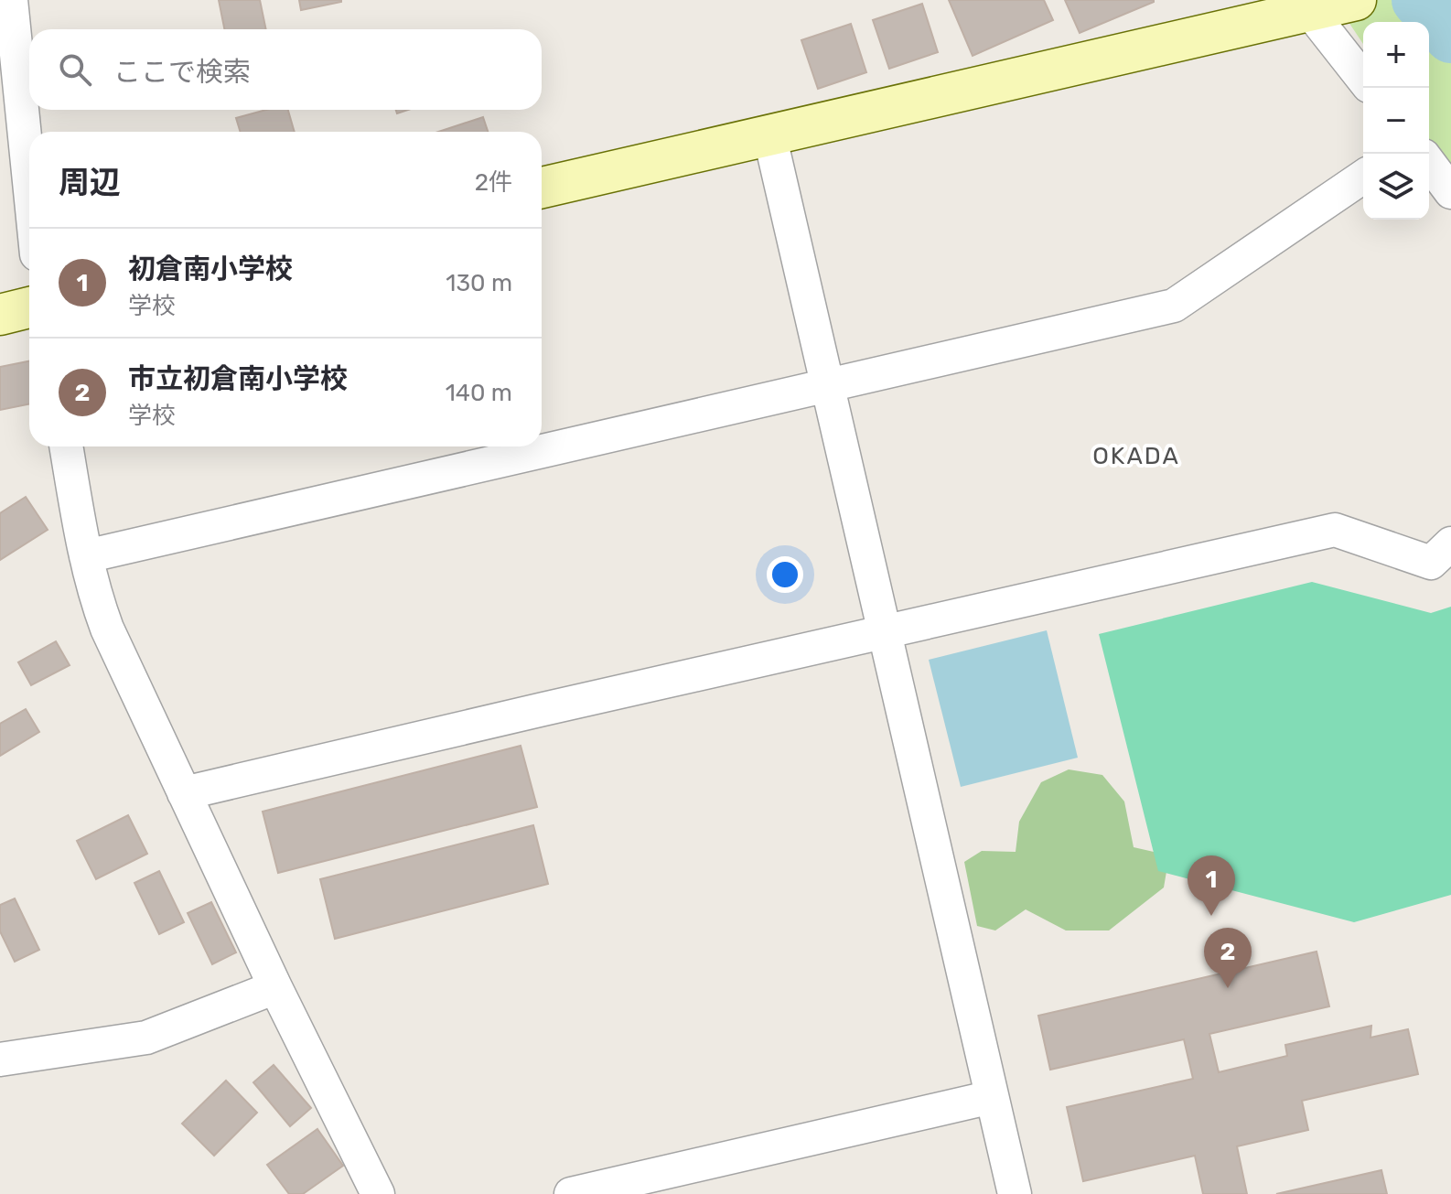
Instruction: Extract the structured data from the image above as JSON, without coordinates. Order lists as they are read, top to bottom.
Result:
{
  "districts": ["OKADA"],
  "page": {
    "map_buttons": ["+", "−"],
    "search": "ここで検索",
    "heading": ["周辺", "2件"],
    "list": [
      {
        "mark": "1",
        "name": "初倉南小学校",
        "note": "学校",
        "value": "130 m"
      },
      {
        "mark": "2",
        "name": "市立初倉南小学校",
        "note": "学校",
        "value": "140 m"
      }
    ],
    "pins": ["1", "2"]
  }
}
